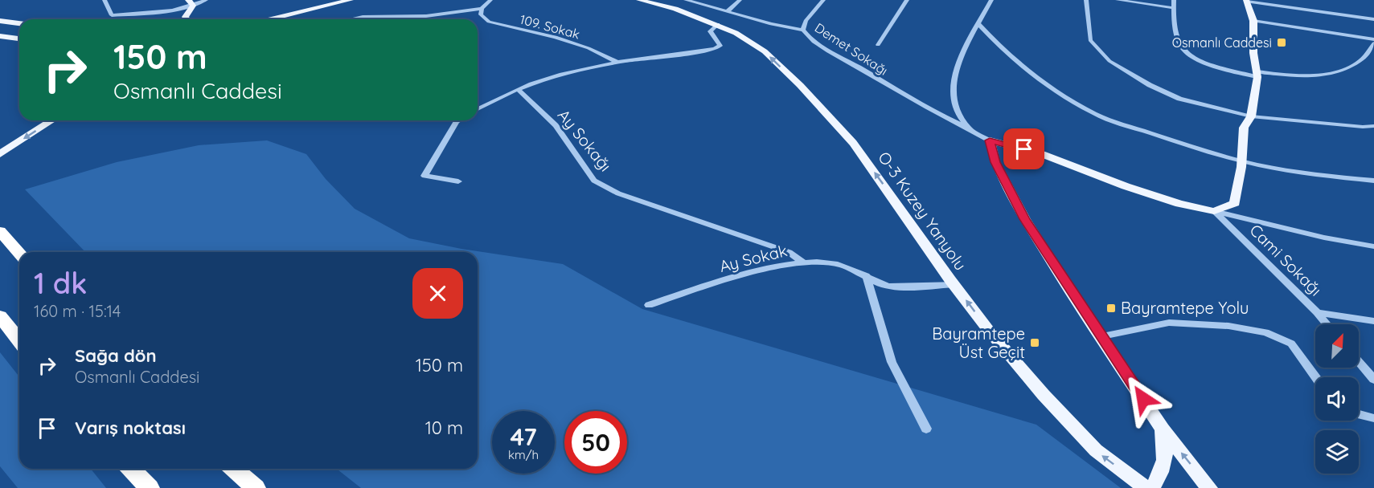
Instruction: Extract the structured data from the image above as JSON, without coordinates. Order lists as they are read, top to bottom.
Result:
{
  "streets": {
    "main road": ["O-3 Kuzey Yanyolu"],
    "street": [
      "109. Sokak",
      "Demet Sokağı",
      "Ay Sokağı",
      "Ay Sokak",
      "Cami Sokağı"
    ]
  },
  "crossings": [
    ["Ay Sokağı", "Ay Sokak"],
    ["O-3 Kuzey Yanyolu", "Ay Sokak"]
  ],
  "places": {
    "transit": ["Osmanlı Caddesi", "Bayramtepe Yolu", "Bayramtepe Üst Geçit"]
  },
  "north": "top right",
  "page": {
    "turn": ["150 m", "Osmanlı Caddesi"],
    "heading": ["1 dk", "160 m · 15:14"],
    "list": [
      {
        "name": "Sağa dön",
        "note": "Osmanlı Caddesi",
        "value": "150 m"
      },
      {
        "name": "Varış noktası",
        "value": "10 m"
      }
    ],
    "speed": "47 km/h",
    "limit": "50"
  }
}
